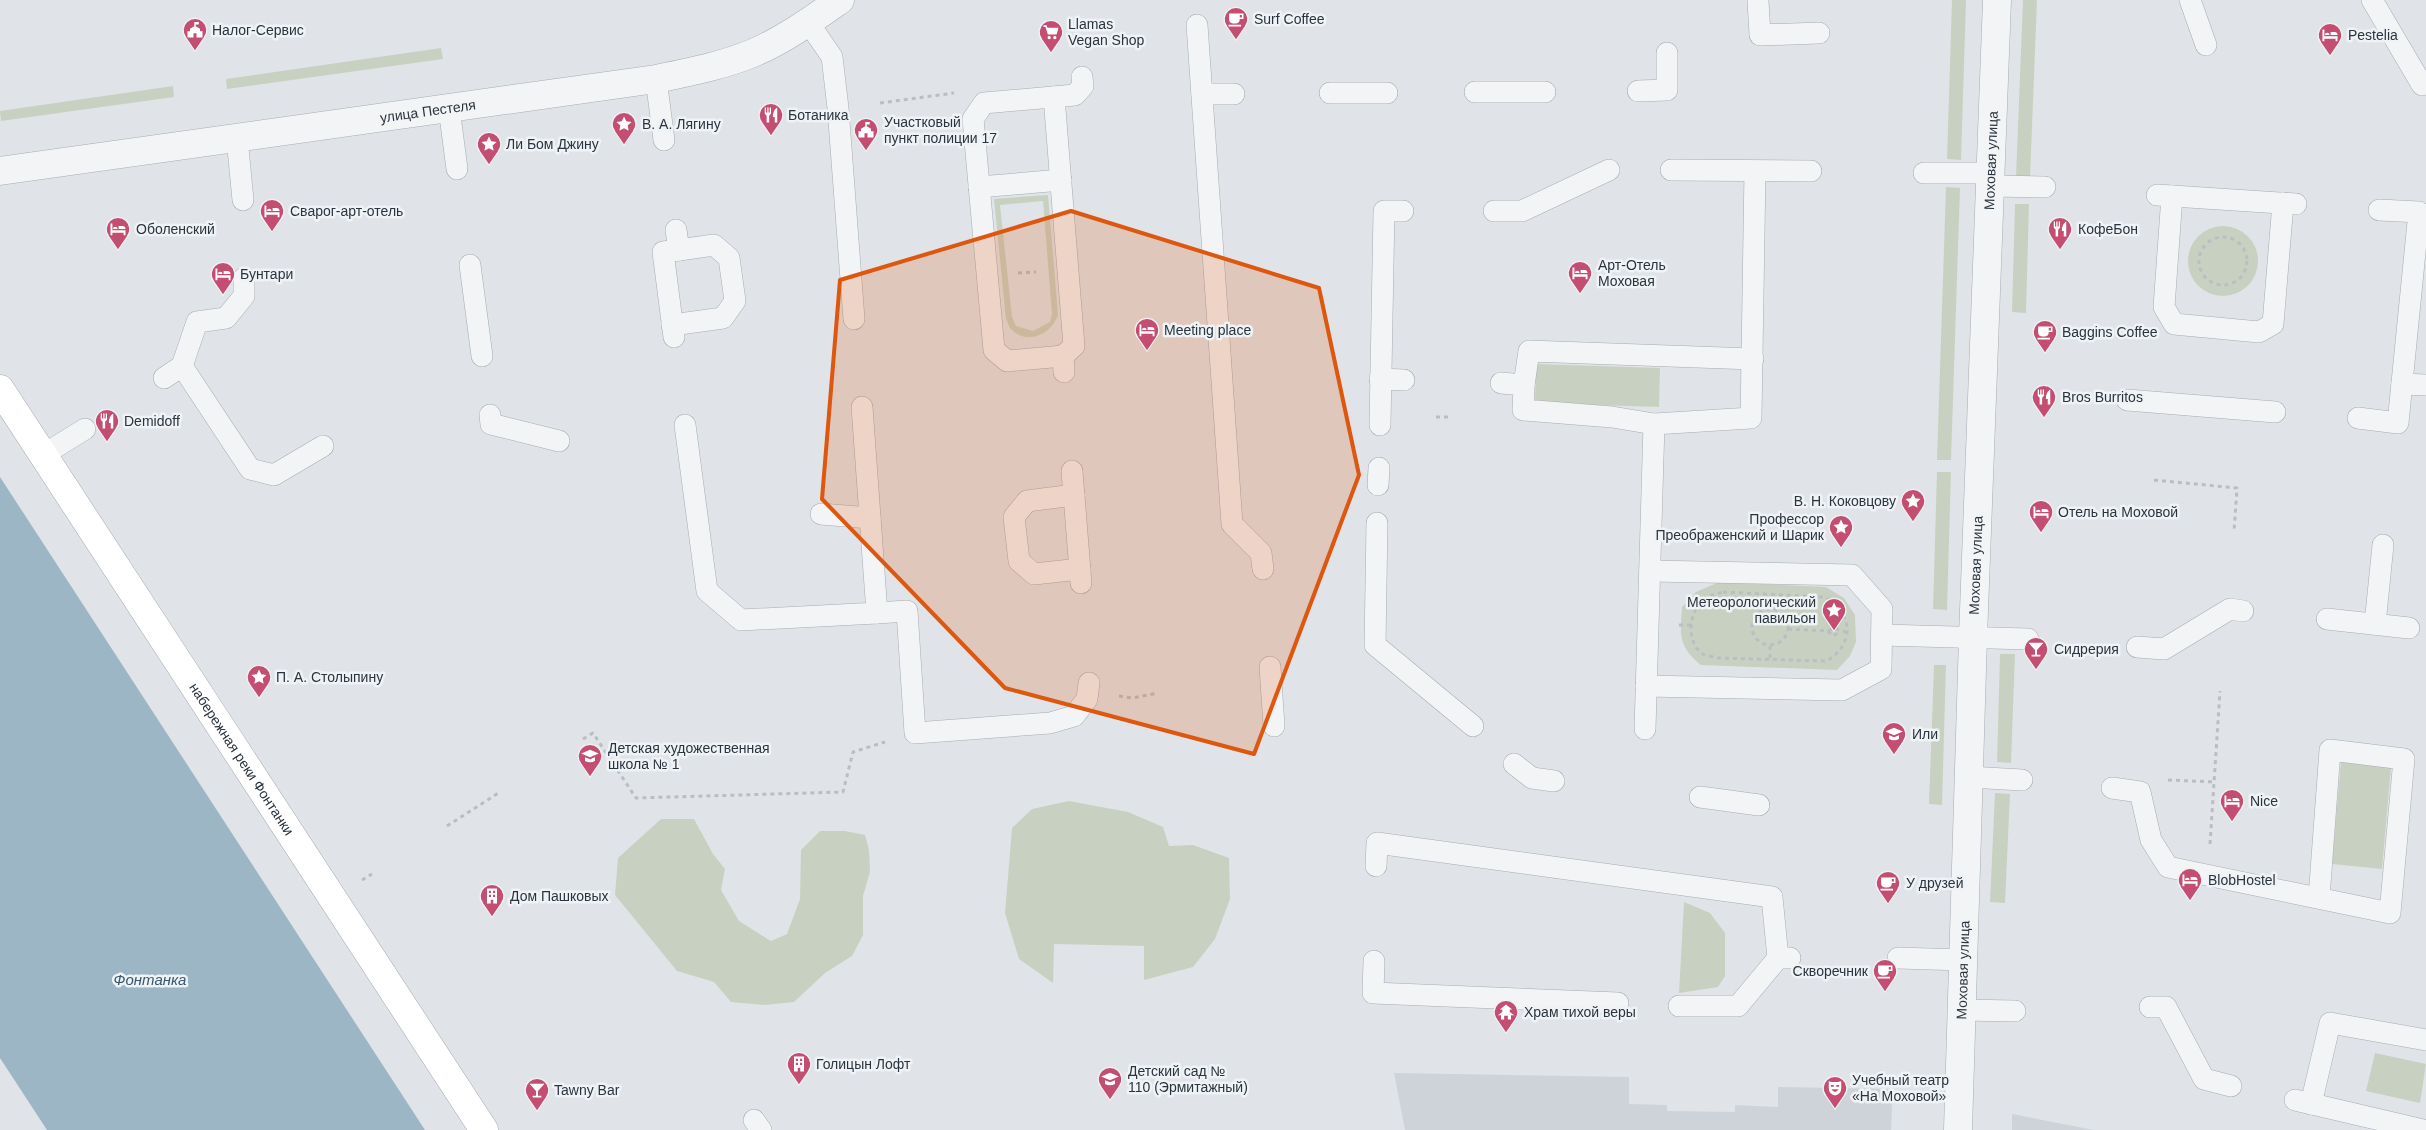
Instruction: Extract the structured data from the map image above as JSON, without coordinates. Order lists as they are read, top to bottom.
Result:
{
  "streets": {
    "main road": ["набережная реки Фонтанки"],
    "street": ["улица Пестеля", "Моховая улица"]
  },
  "water": ["Фонтанка"],
  "places": {
    "cafe": [
      "Surf Coffee",
      "Baggins Coffee",
      "У друзей",
      "Скворечник"
    ],
    "public building": ["Налог-Сервис", "Участковый пункт полиции 17"],
    "supermarket": ["Llamas Vegan Shop"],
    "hotel": [
      "Pestelia",
      "Сварог-арт-отель",
      "Оболенский",
      "Арт-Отель Моховая",
      "Бунтари",
      "Meeting place",
      "Отель на Моховой",
      "Nice",
      "BlobHostel"
    ],
    "restaurant": [
      "Ботаника",
      "КофеБон",
      "Bros Burritos",
      "Demidoff"
    ],
    "place": [
      "В. А. Лягину",
      "Ли Бом Джину",
      "В. Н. Коковцову",
      "Профессор Преображенский и Шарик",
      "Метеорологический павильон",
      "П. А. Столыпину"
    ],
    "bar": ["Сидрерия", "Tawny Bar"],
    "school or university": ["Или", "Детская художественная школа № 1", "Детский сад № 110 (Эрмитажный)"],
    "building": ["Дом Пашковых", "Голицын Лофт"],
    "temple": ["Храм тихой веры"],
    "theatre": ["Учебный театр «На Моховой»"]
  }
}
